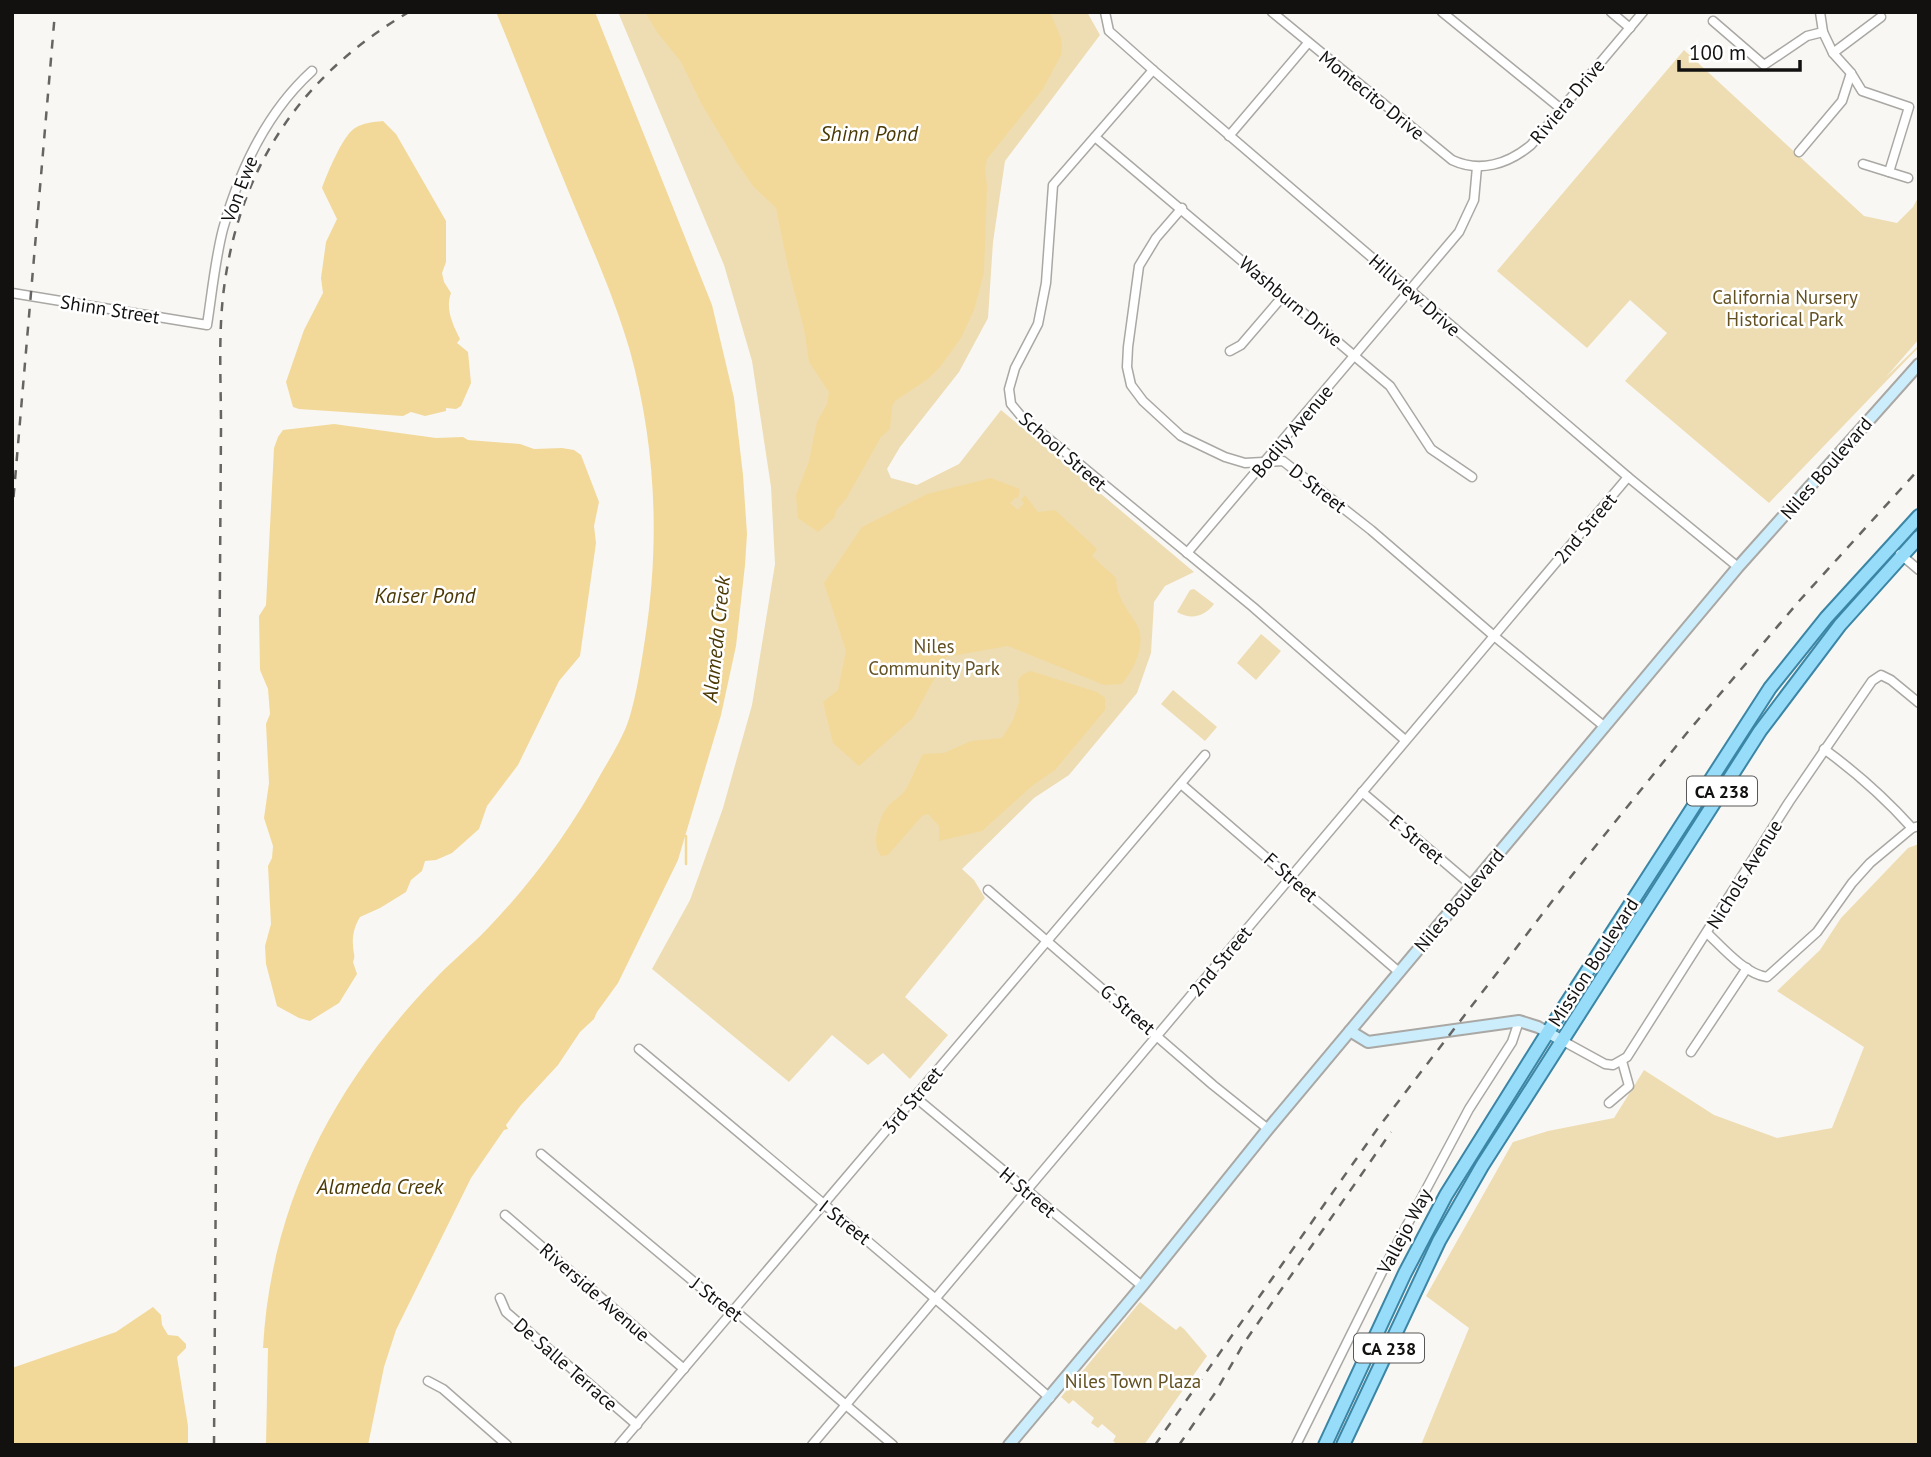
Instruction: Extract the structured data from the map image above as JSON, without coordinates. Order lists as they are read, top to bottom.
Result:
{
  "streets": {
    "main road": ["Niles Boulevard", "CA 238", "Mission Boulevard"],
    "street": [
      "Montecito Drive",
      "Riviera Drive",
      "Von Ewe",
      "Hillview Drive",
      "Washburn Drive",
      "Shinn Street",
      "Bodily Avenue",
      "School Street",
      "D Street",
      "2nd Street",
      "E Street",
      "Nichols Avenue",
      "F Street",
      "G Street",
      "3rd Street",
      "H Street",
      "I Street",
      "Vallejo Way",
      "Riverside Avenue",
      "J Street",
      "De Salle Terrace"
    ]
  },
  "crossings": [
    ["Montecito Drive", "Riviera Drive"],
    ["Montecito Drive", "Bodily Avenue"],
    ["Riviera Drive", "Bodily Avenue"],
    ["Von Ewe", "Shinn Street"],
    ["Hillview Drive", "Bodily Avenue"],
    ["Hillview Drive", "School Street"],
    ["Hillview Drive", "Niles Boulevard"],
    ["Hillview Drive", "2nd Street"],
    ["Washburn Drive", "Bodily Avenue"],
    ["Washburn Drive", "School Street"],
    ["Washburn Drive", "D Street"],
    ["Bodily Avenue", "School Street"],
    ["Bodily Avenue", "D Street"],
    ["School Street", "2nd Street"],
    ["Niles Boulevard", "D Street"],
    ["Niles Boulevard", "E Street"],
    ["Niles Boulevard", "F Street"],
    ["Niles Boulevard", "G Street"],
    ["Niles Boulevard", "H Street"],
    ["Niles Boulevard", "I Street"],
    ["D Street", "2nd Street"],
    ["2nd Street", "E Street"],
    ["2nd Street", "F Street"],
    ["2nd Street", "G Street"],
    ["2nd Street", "H Street"],
    ["2nd Street", "I Street"],
    ["2nd Street", "J Street"],
    ["F Street", "3rd Street"],
    ["G Street", "3rd Street"],
    ["3rd Street", "H Street"],
    ["3rd Street", "I Street"],
    ["3rd Street", "Riverside Avenue"],
    ["3rd Street", "J Street"],
    ["3rd Street", "De Salle Terrace"]
  ],
  "water": ["Shinn Pond", "Kaiser Pond", "Alameda Creek"],
  "parks": ["California Nursery Historical Park", "Niles Community Park", "Niles Town Plaza"],
  "scale_bar": "100 m"
}
